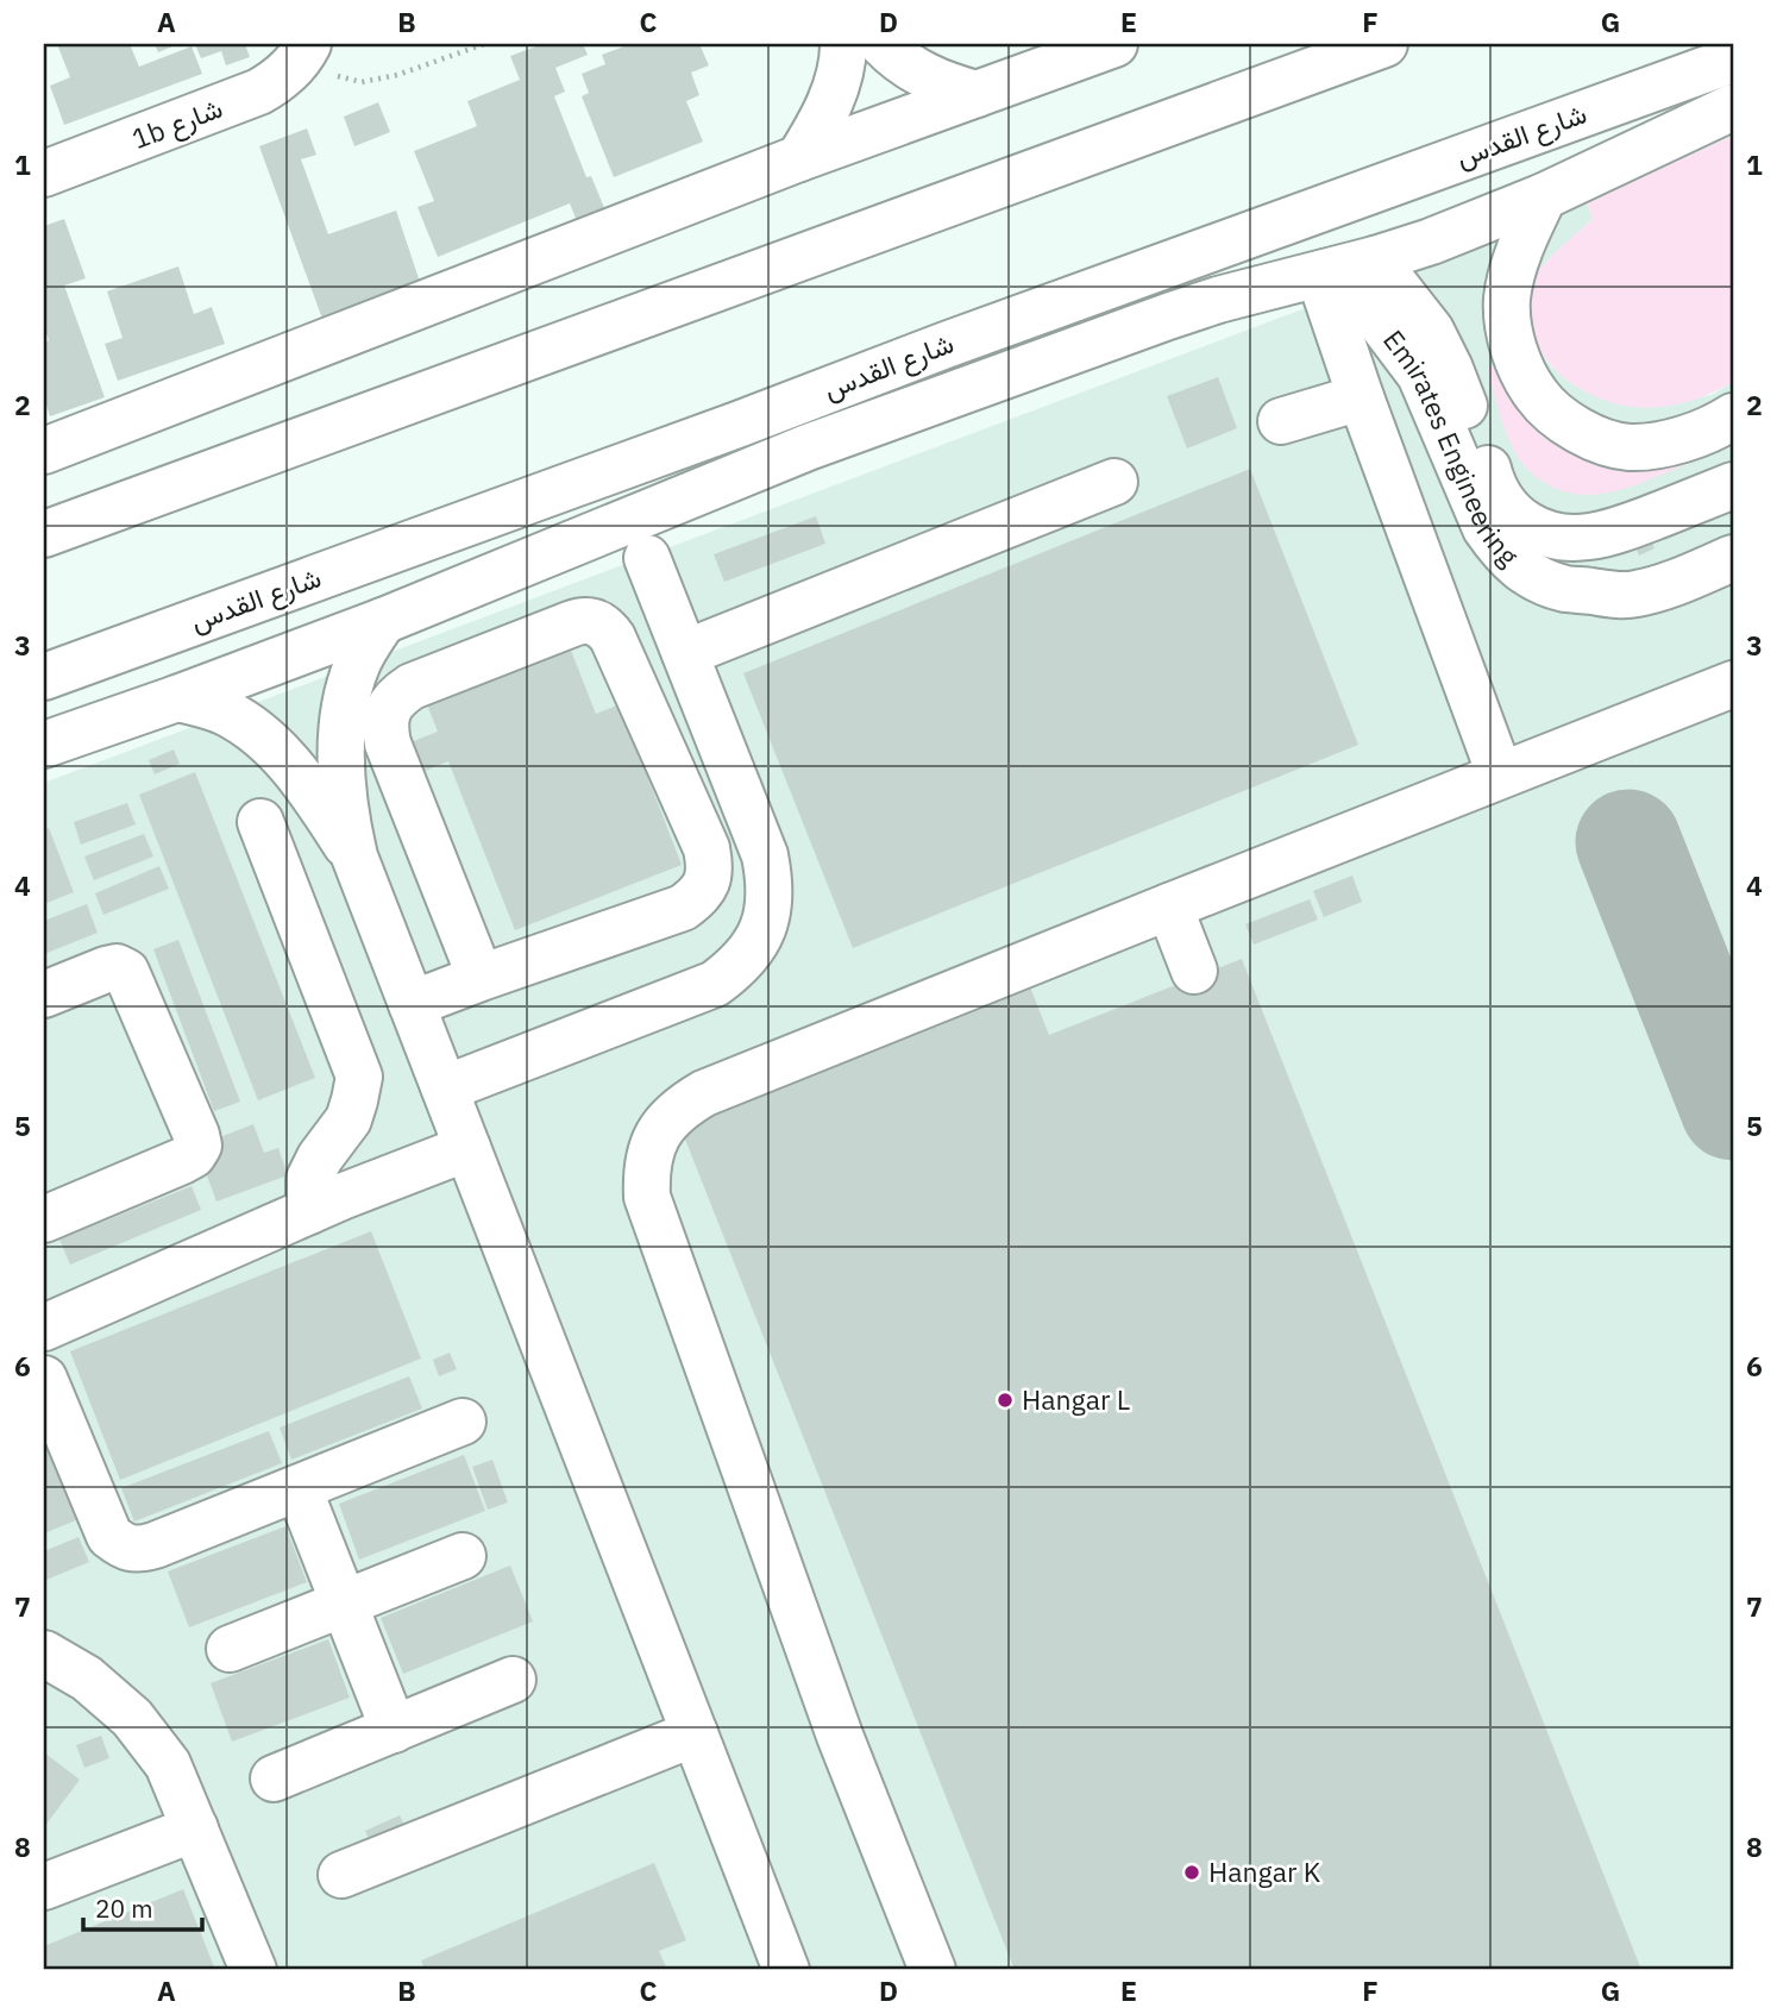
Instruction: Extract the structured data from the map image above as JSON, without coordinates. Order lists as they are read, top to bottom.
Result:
{
  "streets": {
    "street": ["1b شارع", "شارع القدس", "Emirates Engineering"]
  },
  "places": ["Hangar L", "Hangar K"],
  "scale_bar": "20 m",
  "grid": {
    "columns": [
      "A",
      "B",
      "C",
      "D",
      "E",
      "F",
      "G"
    ],
    "rows": [
      "1",
      "2",
      "3",
      "4",
      "5",
      "6",
      "7",
      "8"
    ]
  }
}
